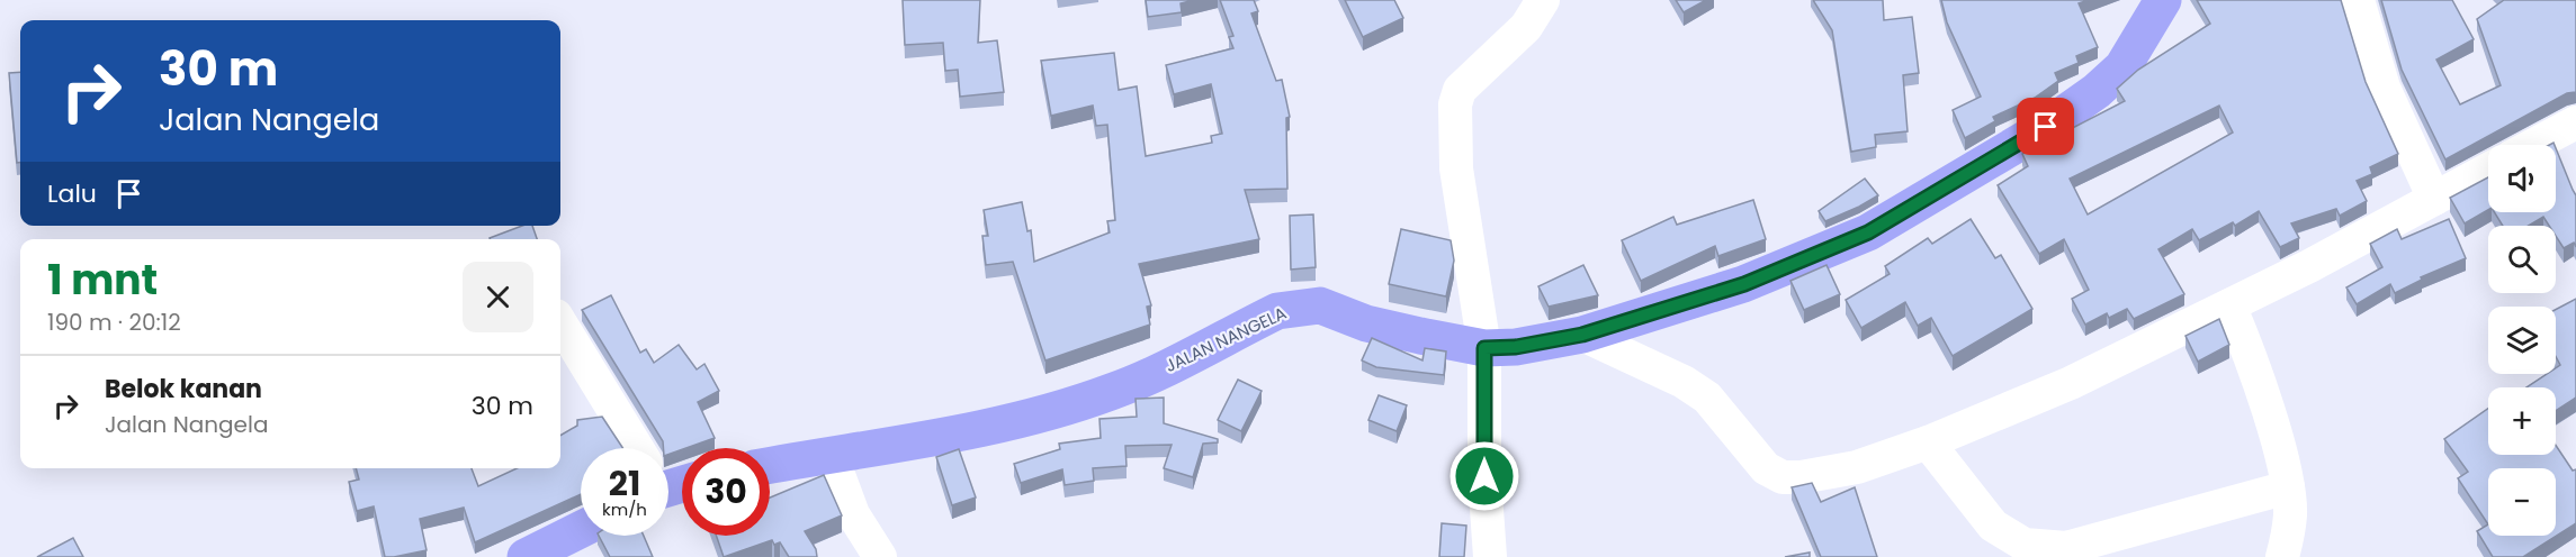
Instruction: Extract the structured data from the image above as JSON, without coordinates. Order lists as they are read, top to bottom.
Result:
{
  "streets": {
    "main road": ["JALAN NANGELA"]
  },
  "page": {
    "turn": ["30 m", "Jalan Nangela"],
    "map_buttons": ["+", "−"],
    "then": "Lalu",
    "heading": ["1 mnt", "190 m · 20:12"],
    "list": [
      {
        "name": "Belok kanan",
        "note": "Jalan Nangela",
        "value": "30 m"
      }
    ],
    "speed": "21 km/h",
    "limit": "30"
  }
}
